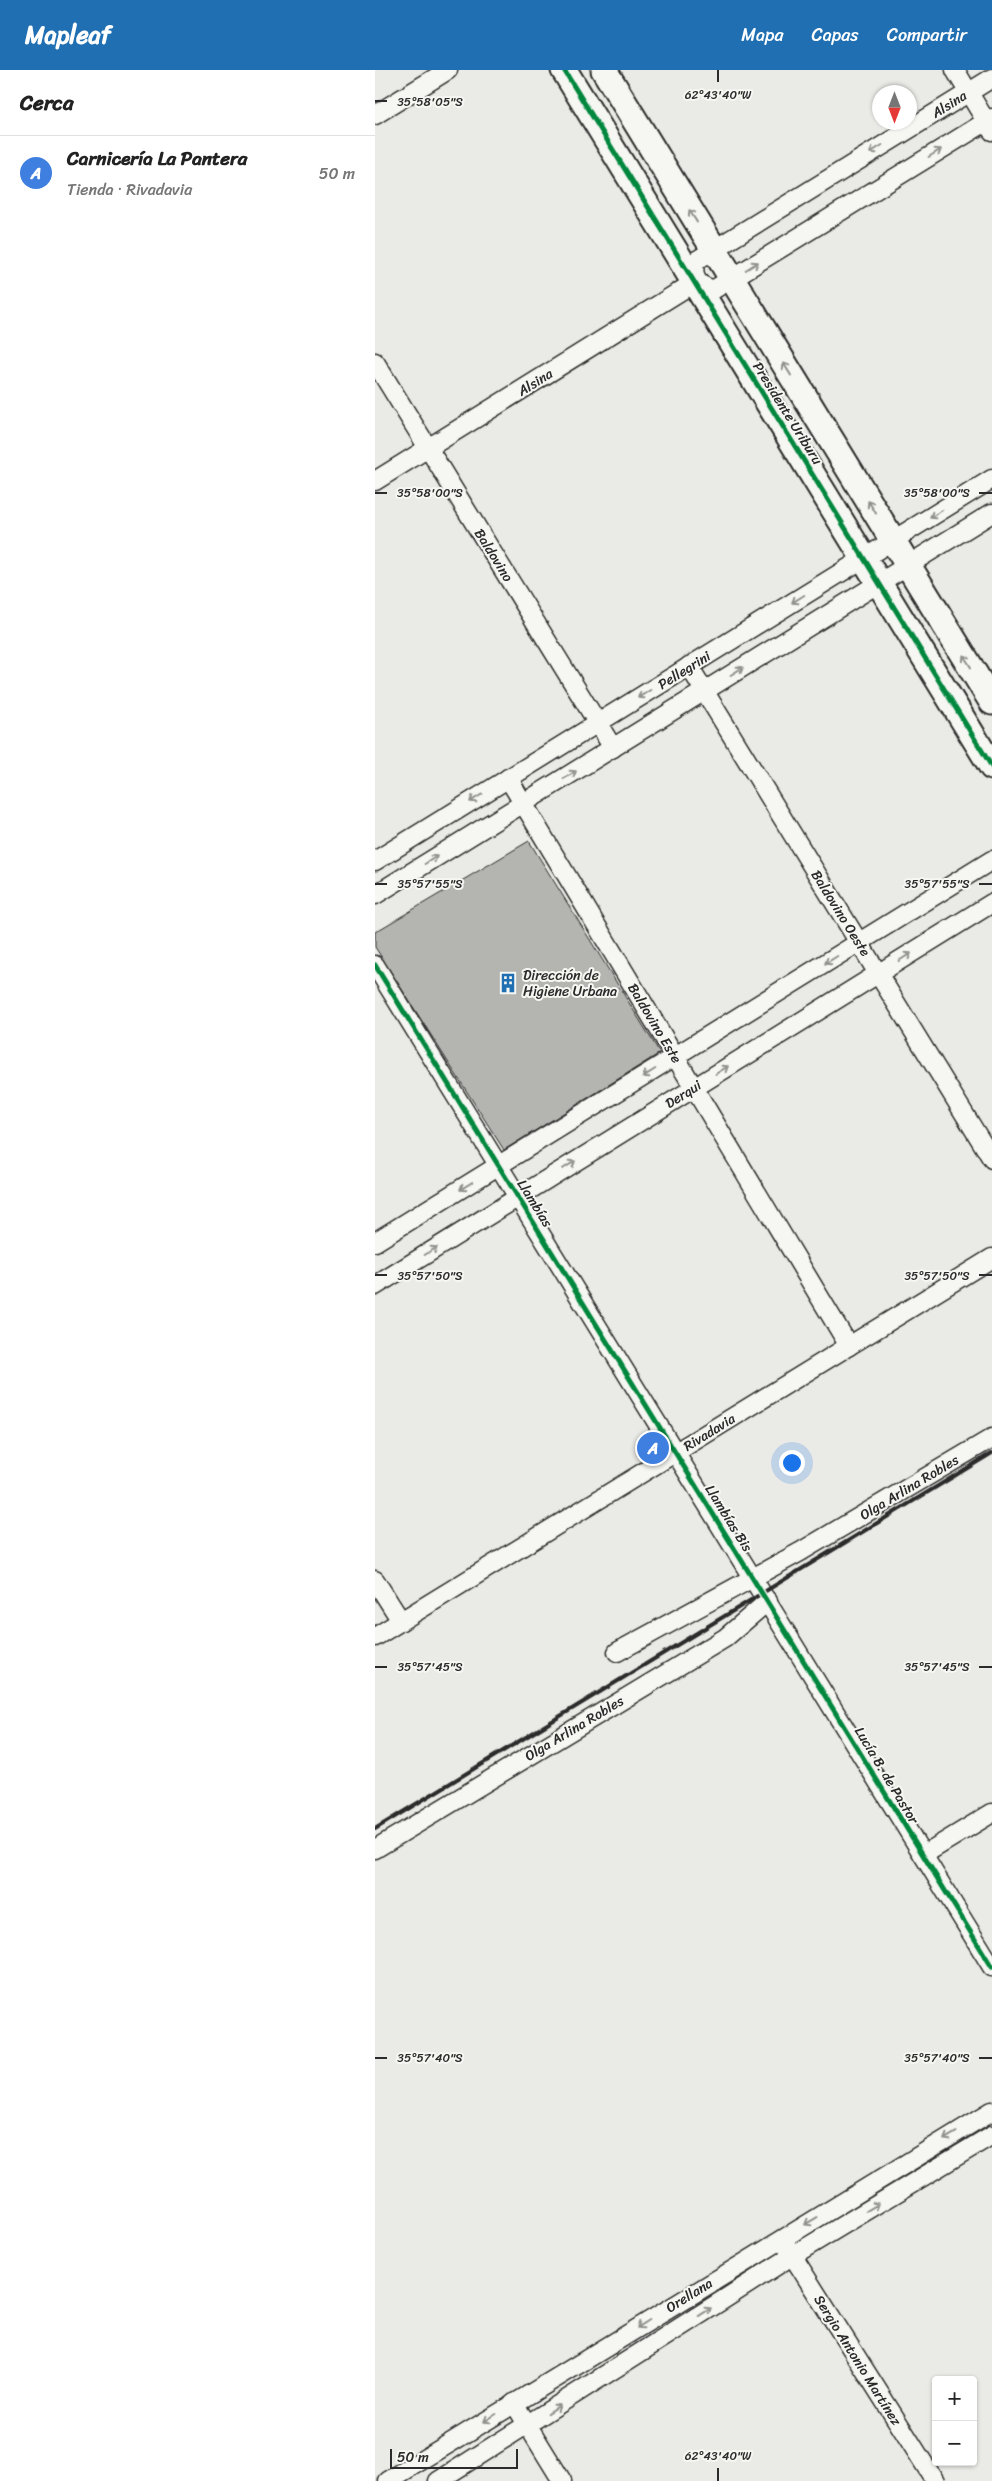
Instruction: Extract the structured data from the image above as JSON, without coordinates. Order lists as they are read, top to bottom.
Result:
{
  "streets": {
    "street": [
      "Alsina",
      "Presidente Uriburu",
      "Baldovino",
      "Pellegrini",
      "Baldovino Oeste",
      "Baldovino Este",
      "Derqui",
      "Llambías",
      "Rivadavia",
      "Olga Arlina Robles",
      "Llambías Bis",
      "Lucía B. de Pastor",
      "Orellana",
      "Sergio Antonio Martínez"
    ]
  },
  "crossings": [
    ["Alsina", "Presidente Uriburu"],
    ["Alsina", "Baldovino"],
    ["Presidente Uriburu", "Pellegrini"],
    ["Baldovino", "Pellegrini"],
    ["Pellegrini", "Baldovino Oeste"],
    ["Pellegrini", "Baldovino Este"],
    ["Baldovino Oeste", "Derqui"],
    ["Baldovino Este", "Derqui"],
    ["Baldovino Este", "Rivadavia"],
    ["Derqui", "Llambías"],
    ["Llambías", "Rivadavia"],
    ["Llambías", "Llambías Bis"],
    ["Rivadavia", "Llambías Bis"],
    ["Olga Arlina Robles", "Llambías Bis"],
    ["Olga Arlina Robles", "Lucía B. de Pastor"],
    ["Llambías Bis", "Lucía B. de Pastor"],
    ["Orellana", "Sergio Antonio Martínez"]
  ],
  "places": {
    "building": ["Dirección de Higiene Urbana"]
  },
  "scale_bar": "50 m",
  "north": "bottom",
  "page": {
    "header": "Mapleaf",
    "nav": ["Mapa", "Capas", "Compartir"],
    "heading": "Cerca",
    "list": [
      {
        "mark": "A",
        "name": "Carnicería La Pantera",
        "note": "Tienda · Rivadavia",
        "value": "50 m"
      }
    ],
    "pins": "A",
    "map_buttons": ["+", "−"],
    "scale": "50 m"
  },
  "coordinates": [
    "62°43'40\"W",
    "35°58'05\"S",
    "35°58'00\"S",
    "35°57'55\"S",
    "35°57'50\"S",
    "35°57'45\"S",
    "35°57'40\"S"
  ]
}
